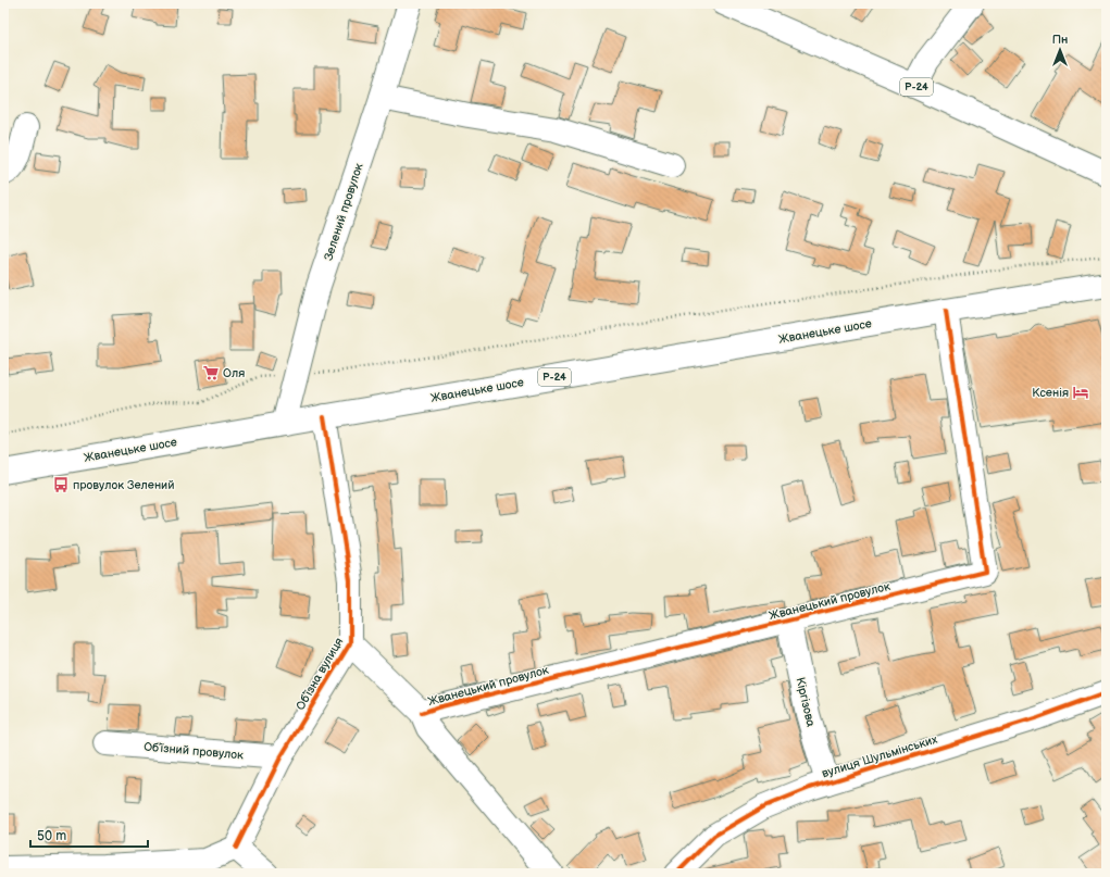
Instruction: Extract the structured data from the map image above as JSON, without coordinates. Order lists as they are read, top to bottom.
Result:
{
  "streets": {
    "street": [
      "Р-24",
      "Зелений провулок",
      "Жванецьке шосе",
      "Жванецький провулок",
      "Обʼїзна вулиця",
      "Кіргізова",
      "Обʼїзний провулок",
      "вулиця Шульмінських"
    ]
  },
  "crossings": [
    ["Зелений провулок", "Жванецьке шосе"],
    ["Жванецьке шосе", "Жванецький провулок"],
    ["Жванецьке шосе", "Обʼїзна вулиця"],
    ["Жванецький провулок", "Обʼїзна вулиця"],
    ["Жванецький провулок", "Кіргізова"],
    ["Обʼїзна вулиця", "Обʼїзний провулок"],
    ["Кіргізова", "вулиця Шульмінських"]
  ],
  "places": {
    "supermarket": ["Оля"],
    "hotel": ["Ксенія"],
    "bus stop": ["провулок Зелений"]
  },
  "scale_bar": "50 m",
  "north": "top"
}
